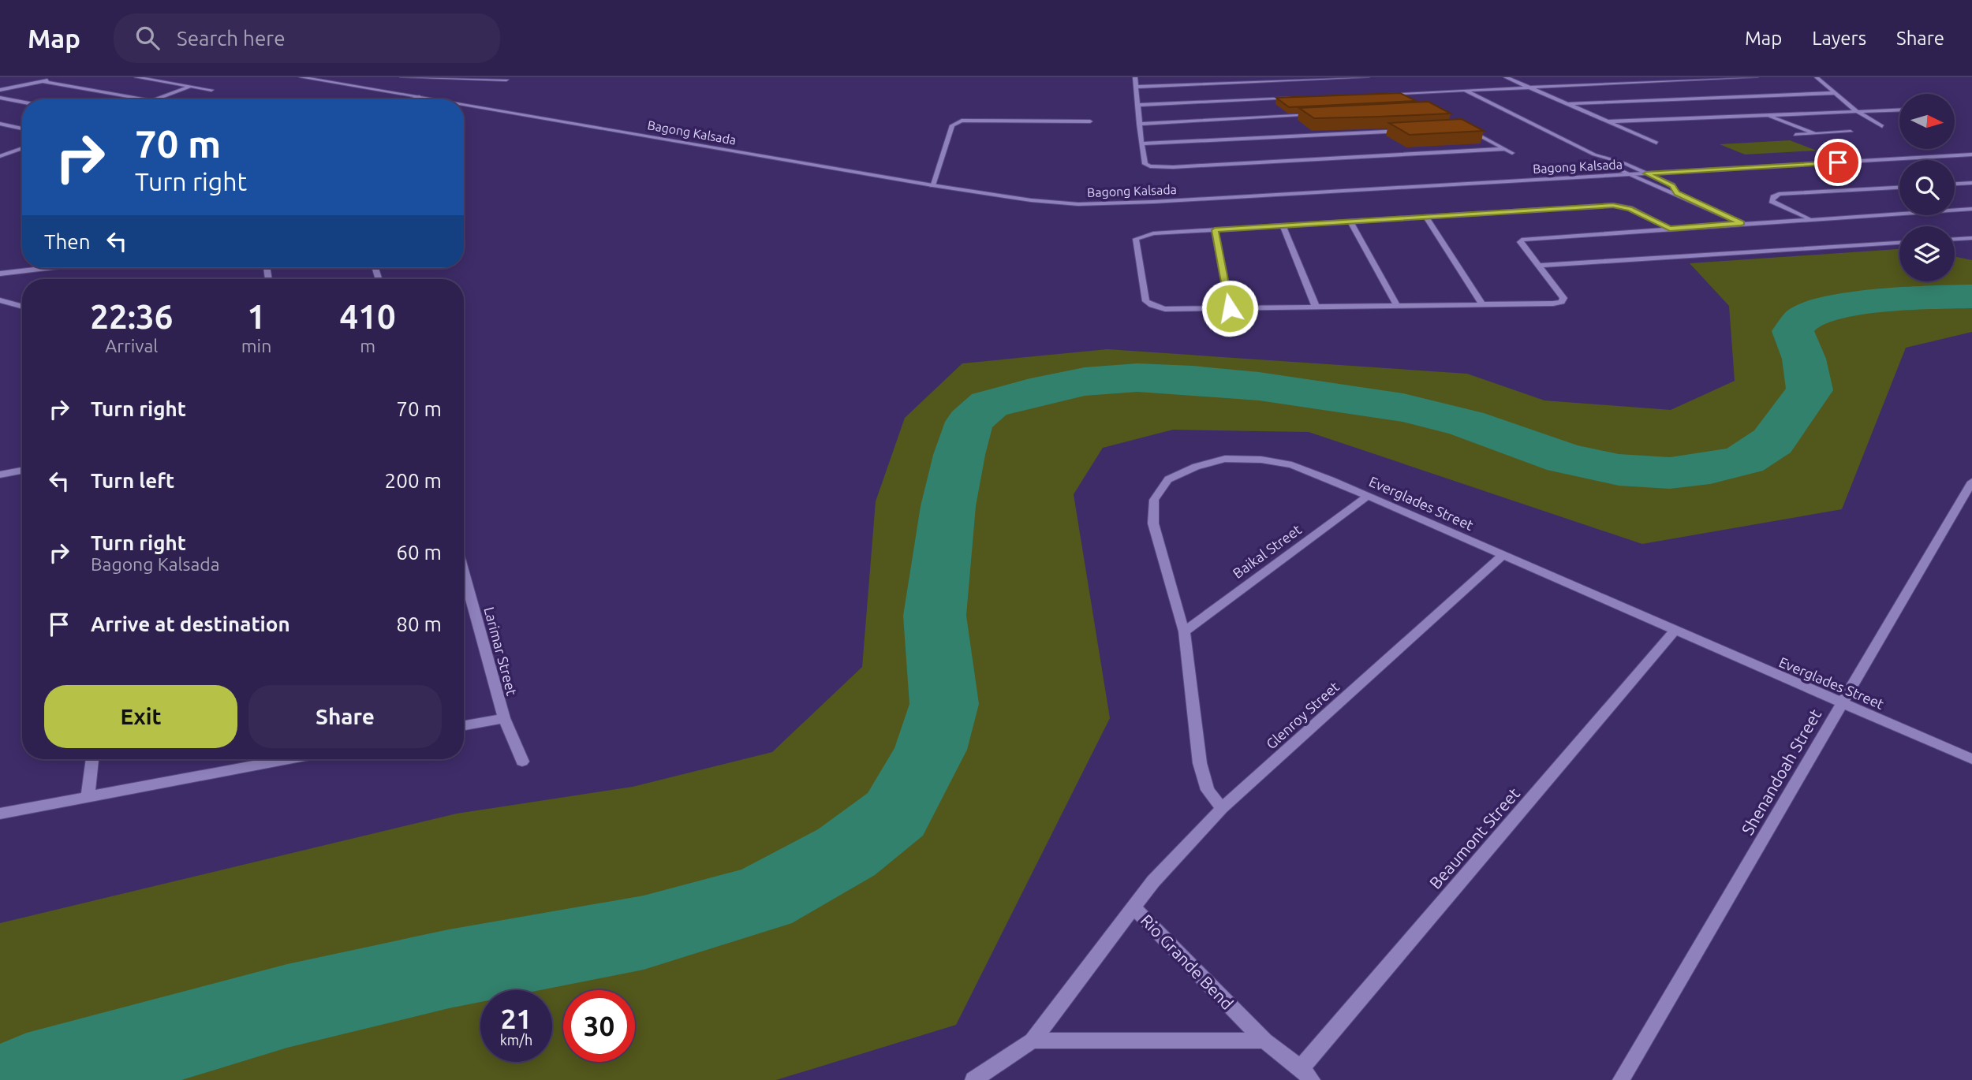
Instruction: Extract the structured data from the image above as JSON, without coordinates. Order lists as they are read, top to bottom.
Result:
{
  "streets": {
    "street": [
      "Bagong Kalsada",
      "Everglades Street",
      "Baikal Street",
      "Larimar Street",
      "Glenroy Street",
      "Shenandoah Street",
      "Beaumont Street",
      "Rio Grande Bend"
    ]
  },
  "crossings": [
    ["Everglades Street", "Baikal Street"],
    ["Everglades Street", "Glenroy Street"],
    ["Everglades Street", "Shenandoah Street"],
    ["Everglades Street", "Beaumont Street"],
    ["Glenroy Street", "Rio Grande Bend"],
    ["Beaumont Street", "Rio Grande Bend"]
  ],
  "north": "right",
  "page": {
    "header": "Map",
    "search": "Search here",
    "nav": ["Map", "Layers", "Share"],
    "turn": ["70 m", "Turn right"],
    "then": "Then",
    "eta": [
      "22:36",
      "Arrival",
      "1",
      "min",
      "410",
      "m"
    ],
    "list": [
      {
        "name": "Turn right",
        "value": "70 m"
      },
      {
        "name": "Turn left",
        "value": "200 m"
      },
      {
        "name": "Turn right",
        "note": "Bagong Kalsada",
        "value": "60 m"
      },
      {
        "name": "Arrive at destination",
        "value": "80 m"
      }
    ],
    "buttons": ["Exit", "Share"],
    "speed": "21 km/h",
    "limit": "30"
  }
}
